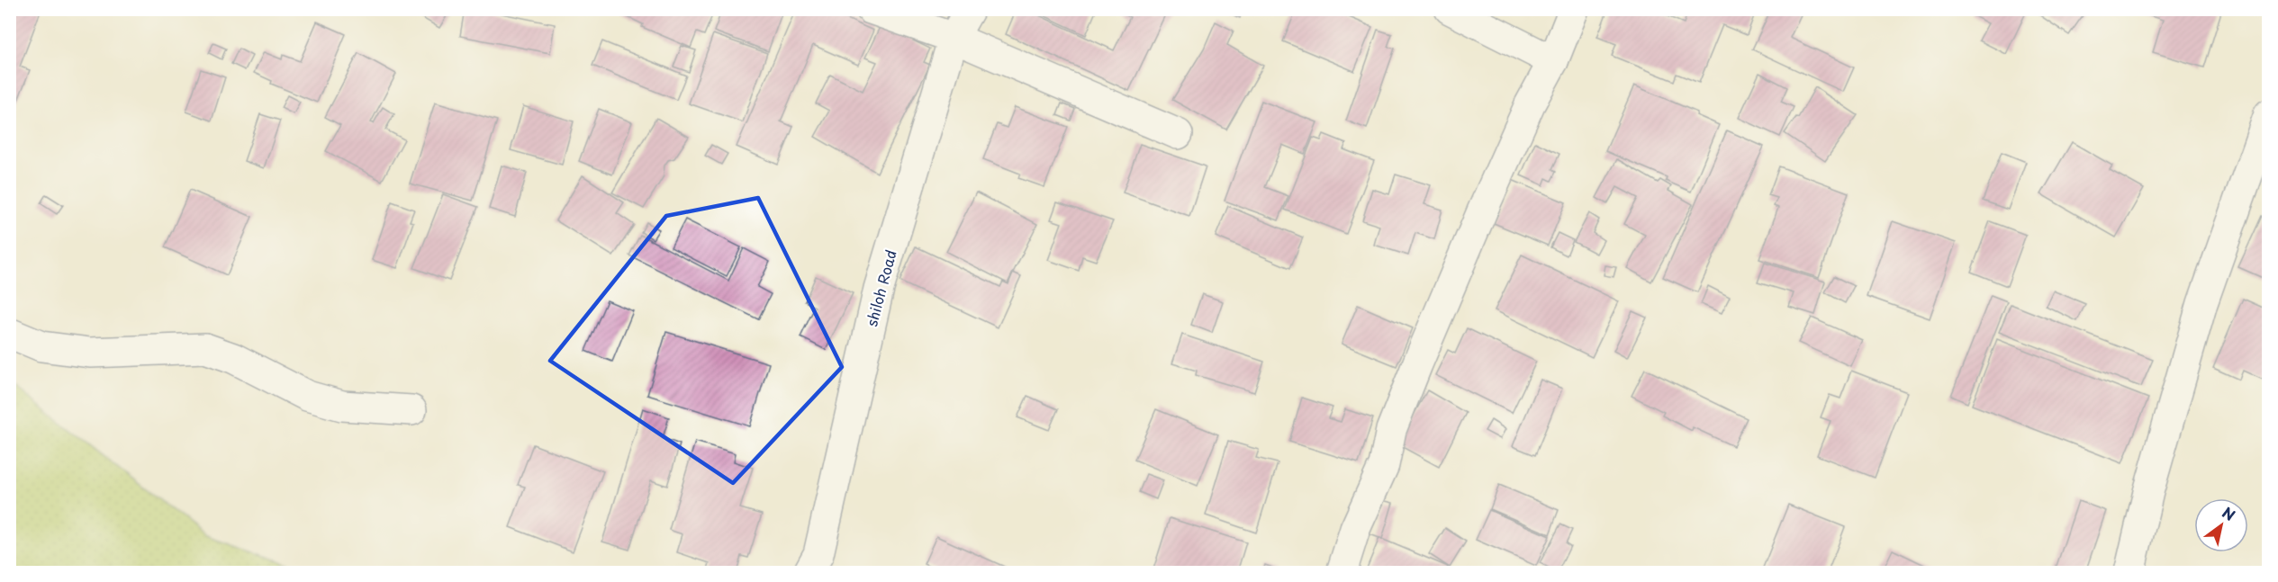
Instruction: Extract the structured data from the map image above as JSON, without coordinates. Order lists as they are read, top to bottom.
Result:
{
  "streets": {
    "street": ["shiloh Road"]
  },
  "north": "top right"
}
